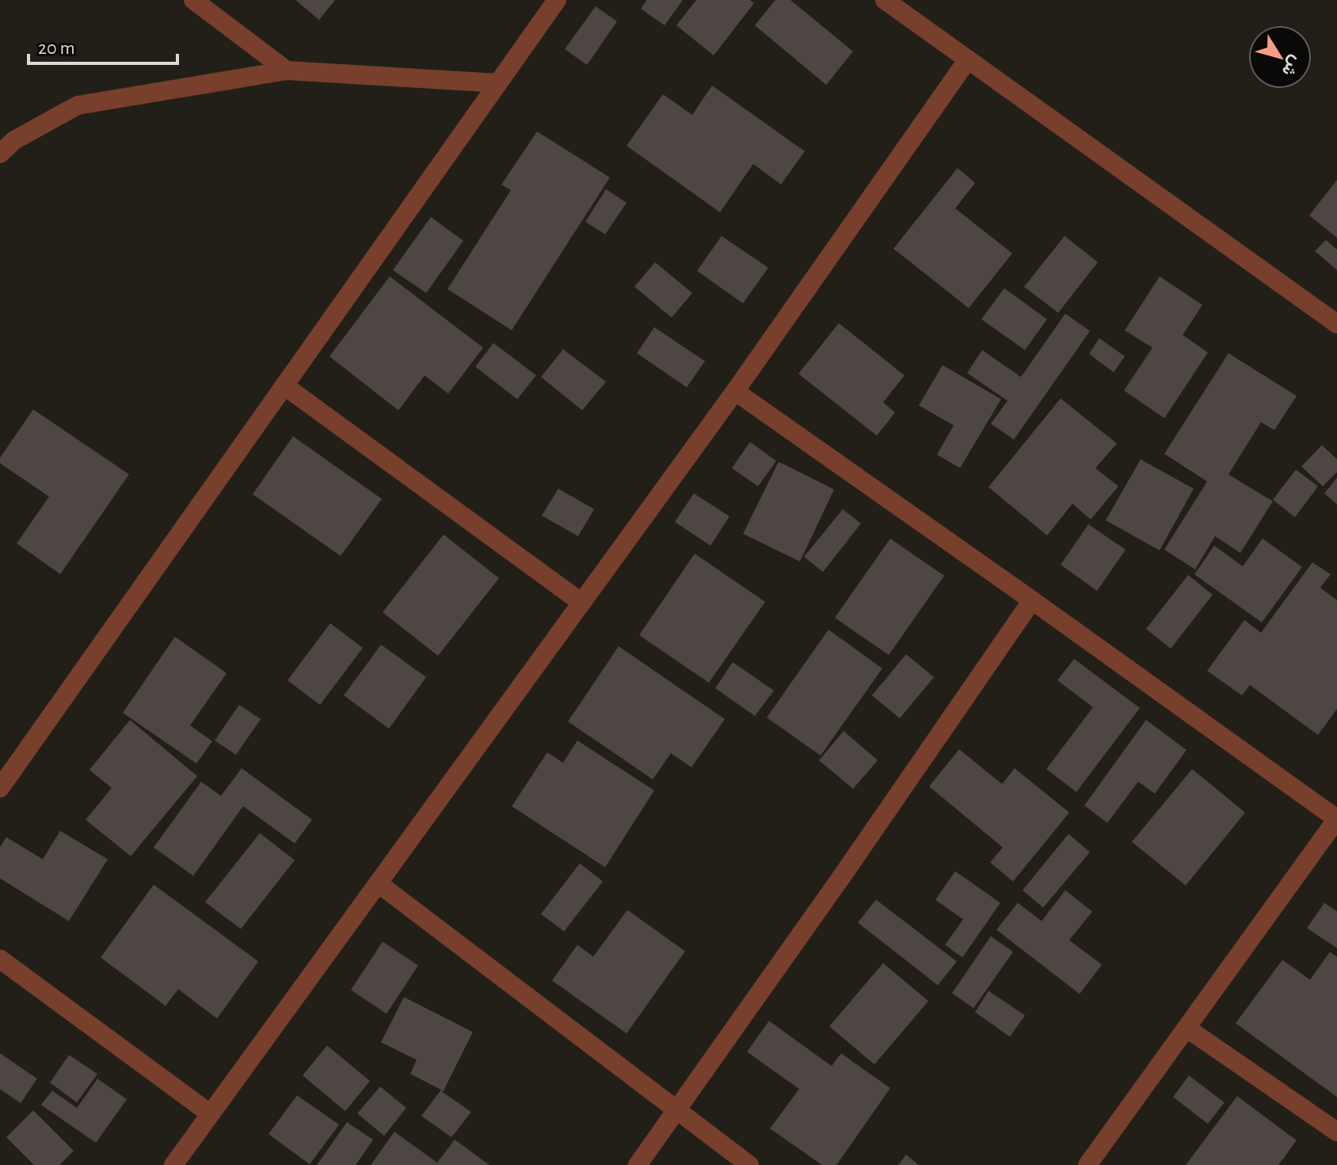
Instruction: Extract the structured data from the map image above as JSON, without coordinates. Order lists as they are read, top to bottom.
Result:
{
  "scale_bar": "20 m",
  "north": "bottom right"
}
